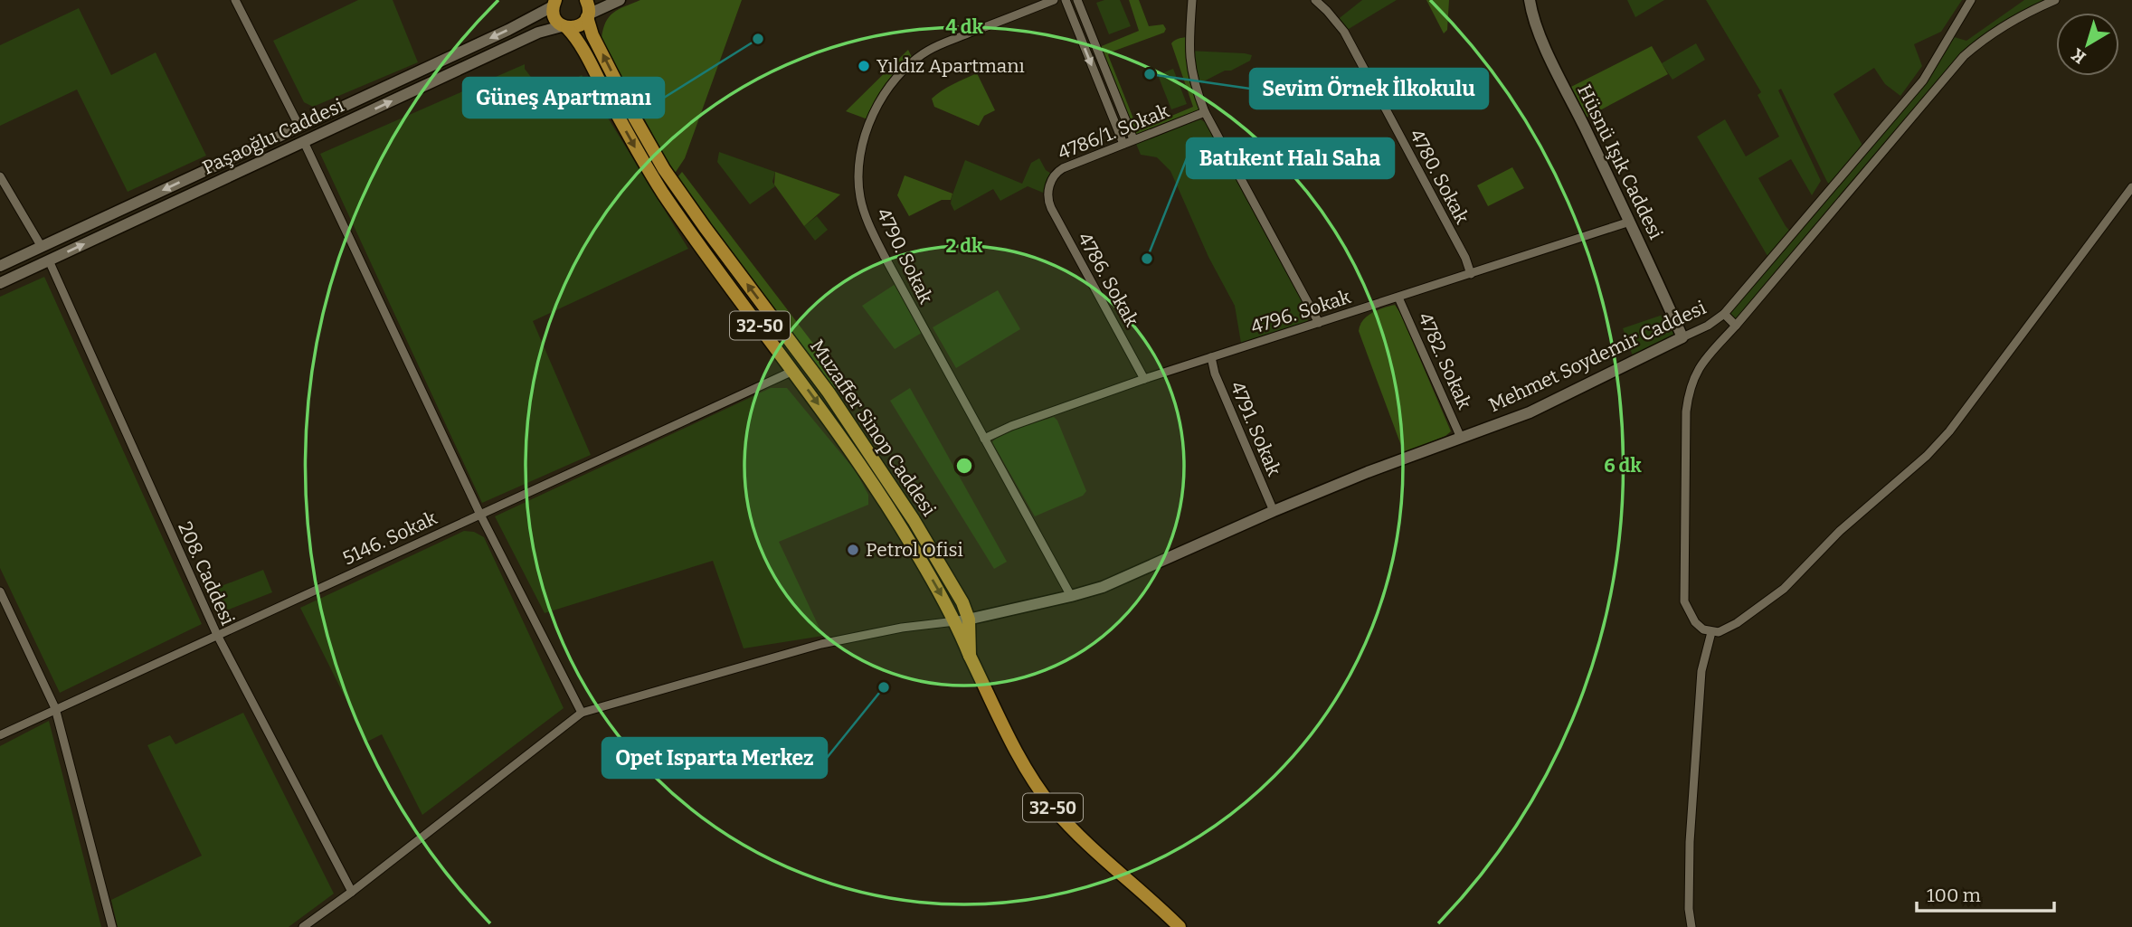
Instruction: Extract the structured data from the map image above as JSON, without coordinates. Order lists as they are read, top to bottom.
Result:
{
  "streets": {
    "main road": ["32-50", "Muzaffer Sinop Caddesi"],
    "street": [
      "4786/1. Sokak",
      "Paşaoğlu Caddesi",
      "Hüsnü Işık Caddesi",
      "4780. Sokak",
      "4790. Sokak",
      "4786. Sokak",
      "4796. Sokak",
      "Mehmet Soydemir Caddesi",
      "4782. Sokak",
      "4791. Sokak",
      "5146. Sokak",
      "208. Caddesi"
    ]
  },
  "crossings": [
    ["4786/1. Sokak", "4786. Sokak"],
    ["Paşaoğlu Caddesi", "Muzaffer Sinop Caddesi"],
    ["Paşaoğlu Caddesi", "208. Caddesi"],
    ["Hüsnü Işık Caddesi", "4796. Sokak"],
    ["Hüsnü Işık Caddesi", "Mehmet Soydemir Caddesi"],
    ["4780. Sokak", "4796. Sokak"],
    ["4790. Sokak", "4796. Sokak"],
    ["4790. Sokak", "Mehmet Soydemir Caddesi"],
    ["4786. Sokak", "4796. Sokak"],
    ["4796. Sokak", "4782. Sokak"],
    ["4796. Sokak", "4791. Sokak"],
    ["Mehmet Soydemir Caddesi", "4782. Sokak"],
    ["Mehmet Soydemir Caddesi", "Muzaffer Sinop Caddesi"],
    ["Mehmet Soydemir Caddesi", "4791. Sokak"],
    ["Muzaffer Sinop Caddesi", "5146. Sokak"],
    ["5146. Sokak", "208. Caddesi"]
  ],
  "places": [
    "Güneş Apartmanı",
    "Yıldız Apartmanı",
    "Sevim Örnek İlkokulu",
    "Batıkent Halı Saha",
    "Petrol Ofisi",
    "Opet Isparta Merkez"
  ],
  "scale_bar": "100 m",
  "north": "bottom left",
  "rings": ["4 dk", "2 dk", "6 dk"]
}
